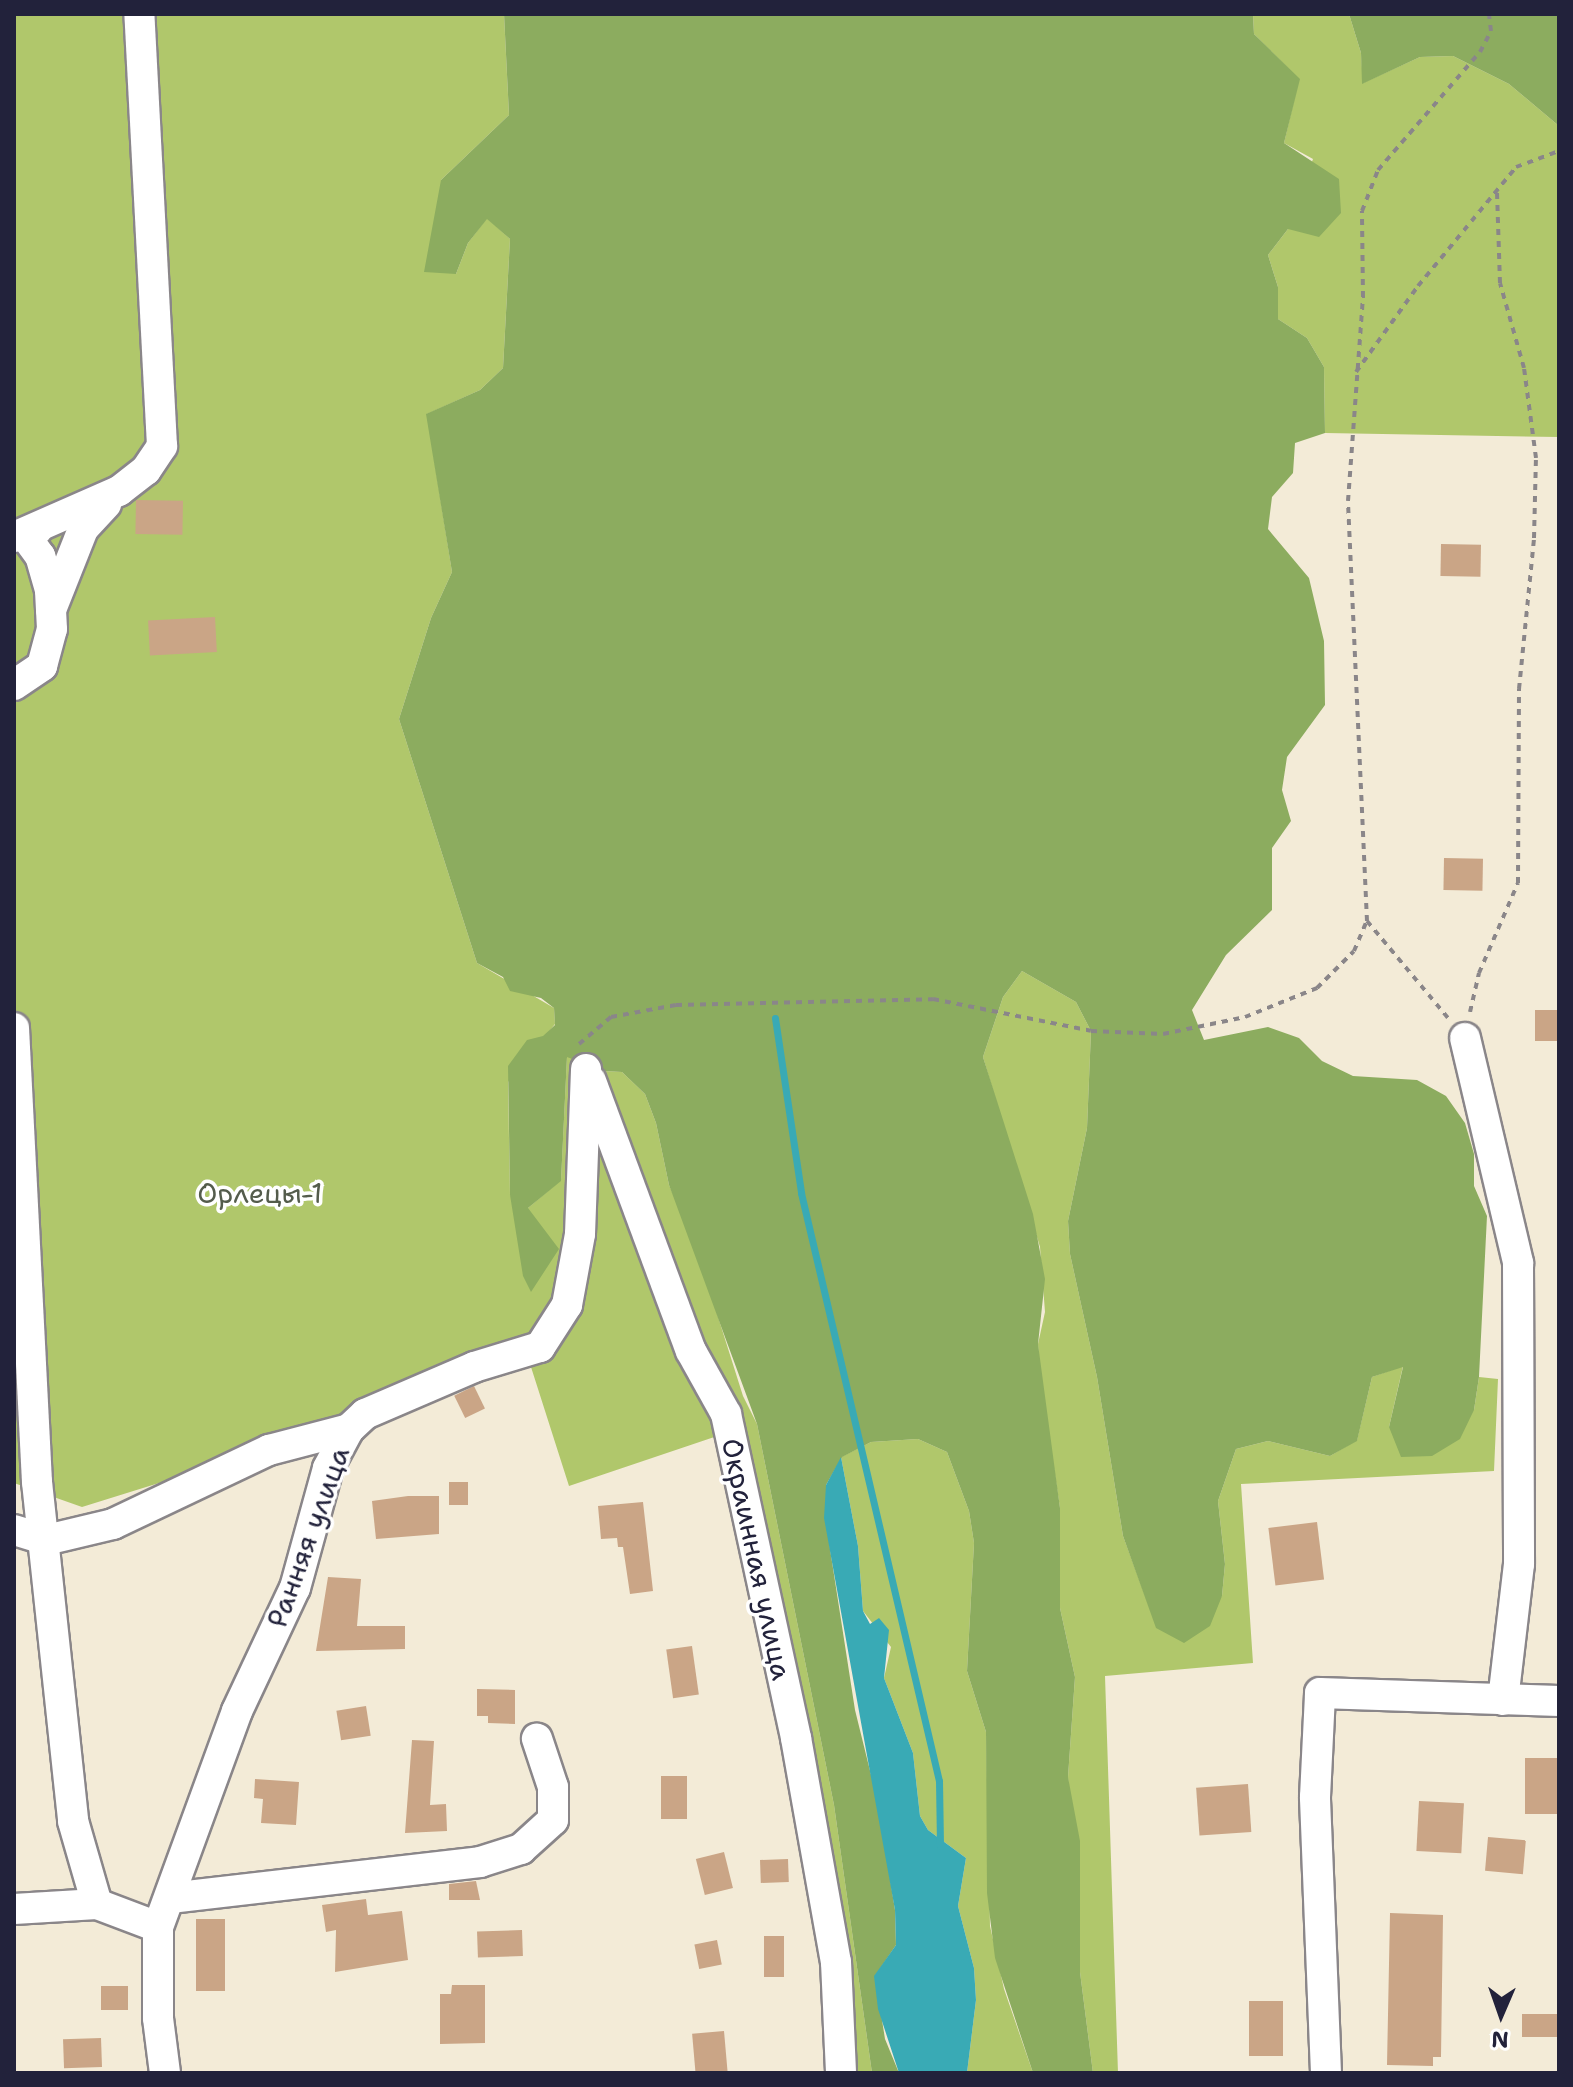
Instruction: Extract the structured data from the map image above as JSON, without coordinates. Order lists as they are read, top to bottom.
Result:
{
  "streets": {
    "street": ["Ранняя улица", "Окраинная улица"]
  },
  "crossings": [
    ["Ранняя улица", "Окраинная улица"]
  ],
  "parks": ["Орлецы-1"],
  "north": "bottom"
}
